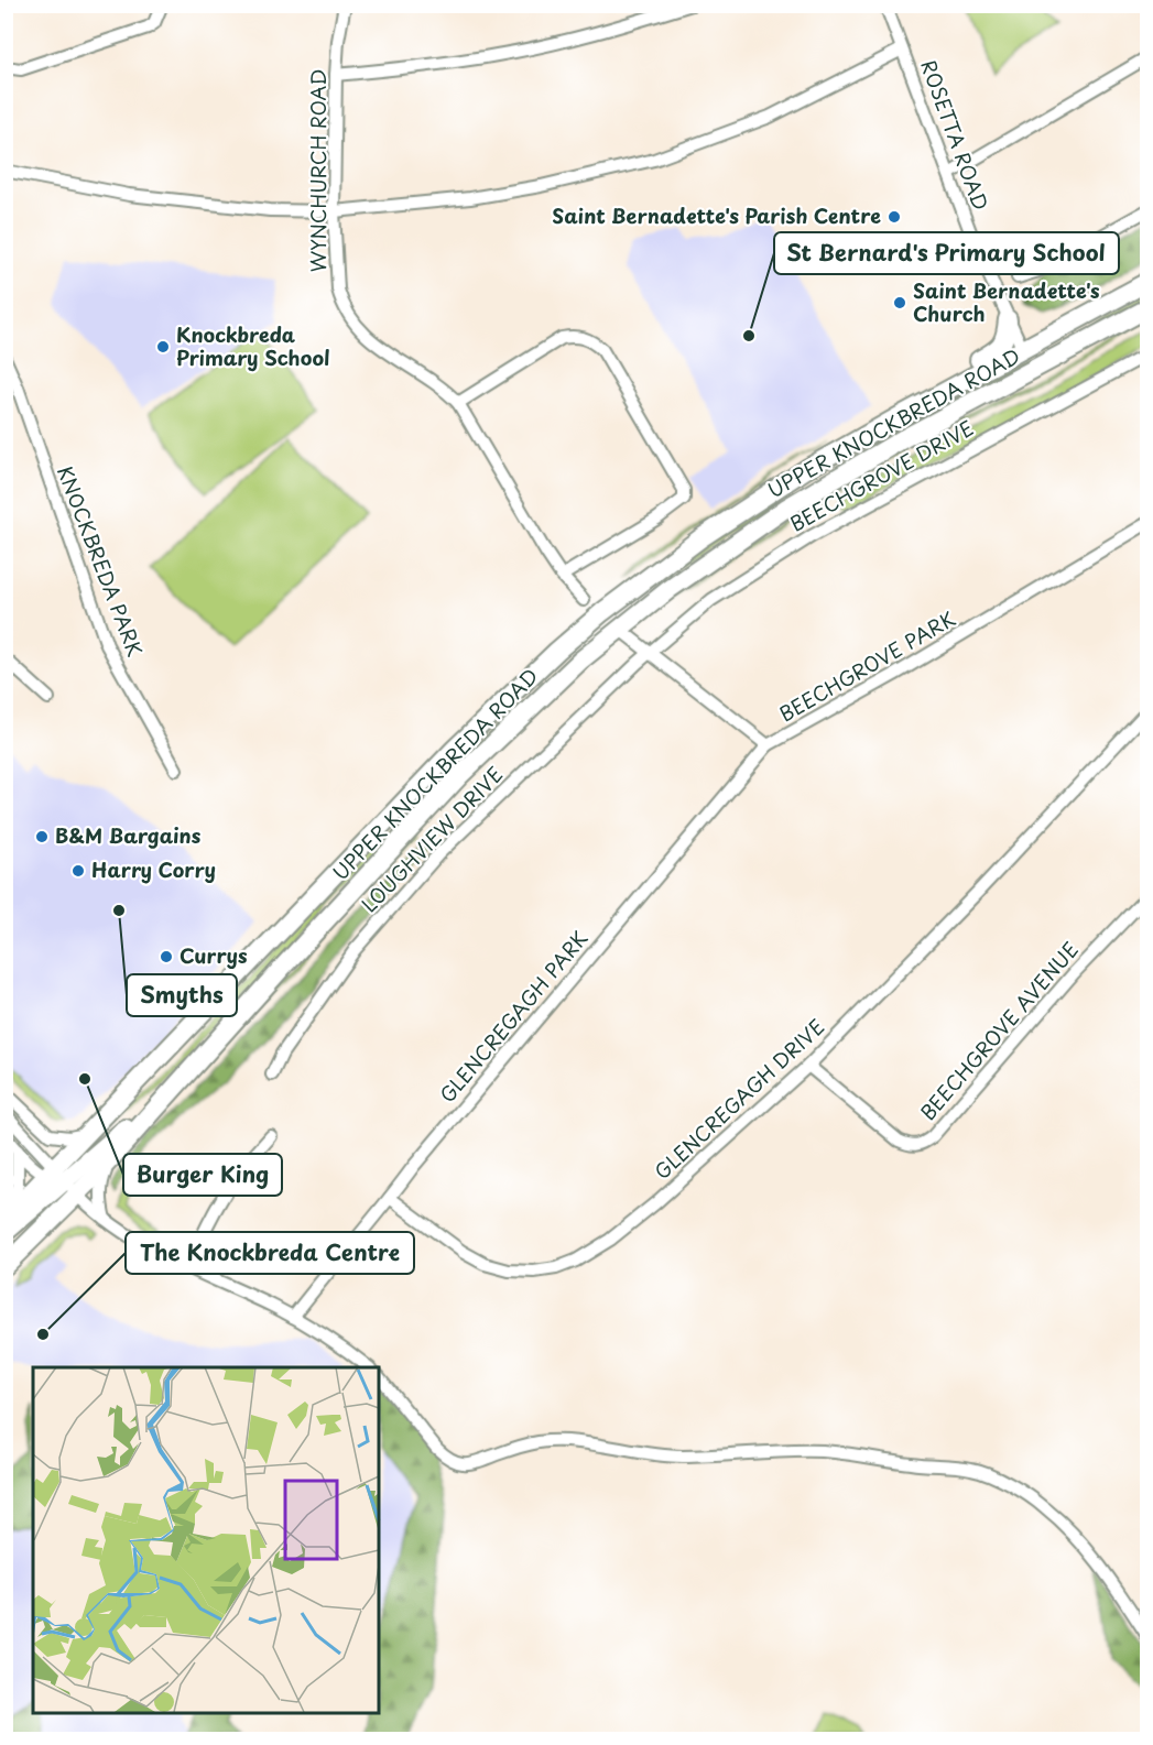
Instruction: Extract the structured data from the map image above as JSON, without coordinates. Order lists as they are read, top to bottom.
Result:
{
  "streets": {
    "highway": ["UPPER KNOCKBREDA ROAD"],
    "street": [
      "ROSETTA ROAD",
      "WYNCHURCH ROAD",
      "BEECHGROVE DRIVE",
      "KNOCKBREDA PARK",
      "BEECHGROVE PARK",
      "LOUGHVIEW DRIVE",
      "GLENCREGAGH PARK",
      "BEECHGROVE AVENUE",
      "GLENCREGAGH DRIVE"
    ]
  },
  "crossings": [
    ["ROSETTA ROAD", "UPPER KNOCKBREDA ROAD"],
    ["UPPER KNOCKBREDA ROAD", "BEECHGROVE PARK"],
    ["BEECHGROVE DRIVE", "BEECHGROVE PARK"],
    ["BEECHGROVE DRIVE", "LOUGHVIEW DRIVE"],
    ["BEECHGROVE PARK", "LOUGHVIEW DRIVE"],
    ["BEECHGROVE PARK", "GLENCREGAGH PARK"],
    ["GLENCREGAGH PARK", "GLENCREGAGH DRIVE"],
    ["BEECHGROVE AVENUE", "GLENCREGAGH DRIVE"]
  ],
  "places": [
    "Saint Bernadette's Parish Centre",
    "Saint Bernadette's Church",
    "St Bernard's Primary School",
    "Knockbreda Primary School",
    "B&M Bargains",
    "Harry Corry",
    "Smyths",
    "Currys",
    "Burger King",
    "The Knockbreda Centre"
  ]
}
